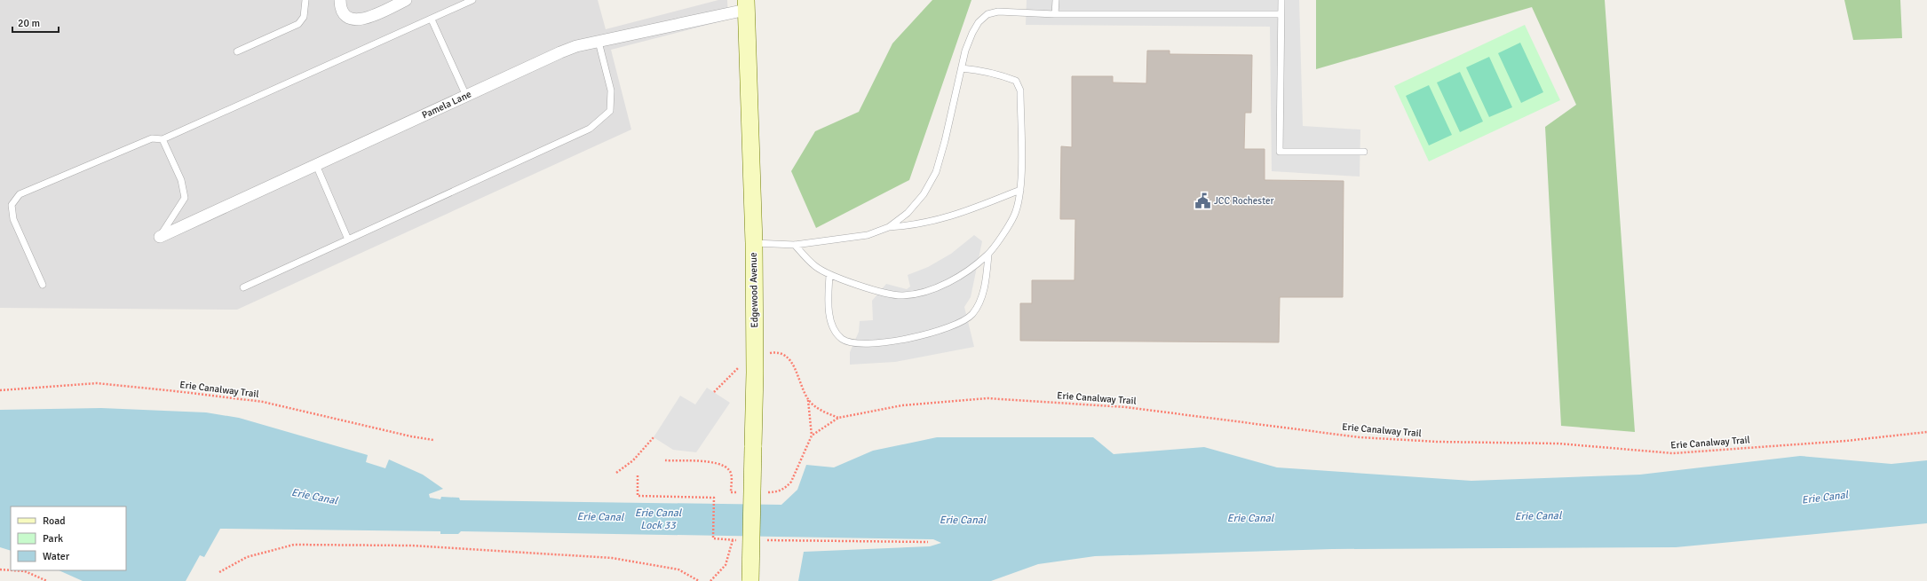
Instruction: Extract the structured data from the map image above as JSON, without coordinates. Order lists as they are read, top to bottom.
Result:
{
  "streets": {
    "street": ["Pamela Lane", "Edgewood Avenue"],
    "path": ["Erie Canalway Trail"]
  },
  "crossings": [
    ["Pamela Lane", "Edgewood Avenue"]
  ],
  "water": ["Erie Canal", "Erie Canal Lock 33"],
  "places": {
    "public building": ["JCC Rochester"]
  },
  "legend": ["Road", "Park", "Water"],
  "scale_bar": "20 m"
}
